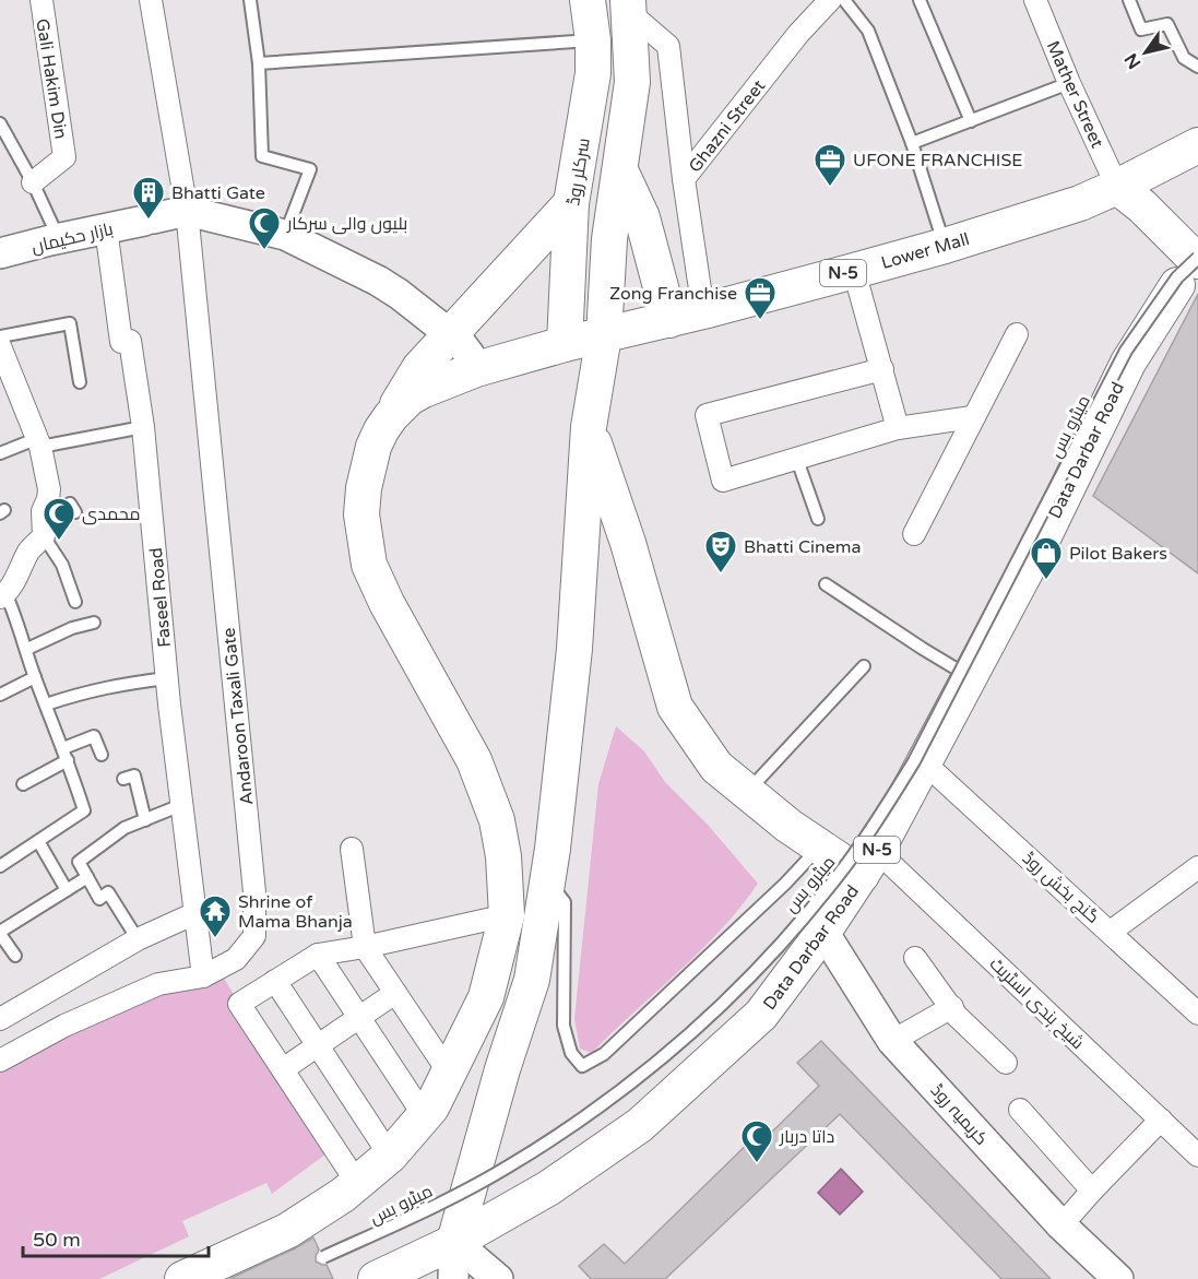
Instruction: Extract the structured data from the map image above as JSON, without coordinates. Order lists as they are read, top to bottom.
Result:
{
  "streets": {
    "main road": [
      "سرکلر روڈ",
      "Lower Mall",
      "N-5",
      "Data Darbar Road"
    ],
    "street": [
      "Gali Hakim Din",
      "Mather Street",
      "Ghazni Street",
      "بازار حکیماں",
      "Faseel Road",
      "Andaroon Taxali Gate",
      "گنج بخش روڈ",
      "شیخ ہندی اسٹریٹ",
      "کریمیہ روڈ"
    ],
    "lane": ["میٹرو بس"]
  },
  "crossings": [
    ["Mather Street", "Lower Mall"],
    ["Ghazni Street", "Lower Mall"],
    ["سرکلر روڈ", "Lower Mall"],
    ["سرکلر روڈ", "N-5"],
    ["بازار حکیماں", "Faseel Road"],
    ["بازار حکیماں", "Andaroon Taxali Gate"],
    ["Lower Mall", "N-5"],
    ["میٹرو بس", "Data Darbar Road"],
    ["Data Darbar Road", "گنج بخش روڈ"],
    ["Data Darbar Road", "شیخ ہندی اسٹریٹ"],
    ["Data Darbar Road", "کریمیہ روڈ"],
    ["Faseel Road", "Andaroon Taxali Gate"]
  ],
  "places": {
    "office": ["UFONE FRANCHISE", "Zong Franchise"],
    "building": ["Bhatti Gate"],
    "mosque": ["بلیوں والی سرکار", "محمدی", "داتا دربار"],
    "theatre": ["Bhatti Cinema"],
    "shop": ["Pilot Bakers"],
    "temple": ["Shrine of Mama Bhanja"]
  },
  "scale_bar": "50 m",
  "north": "bottom left"
}
